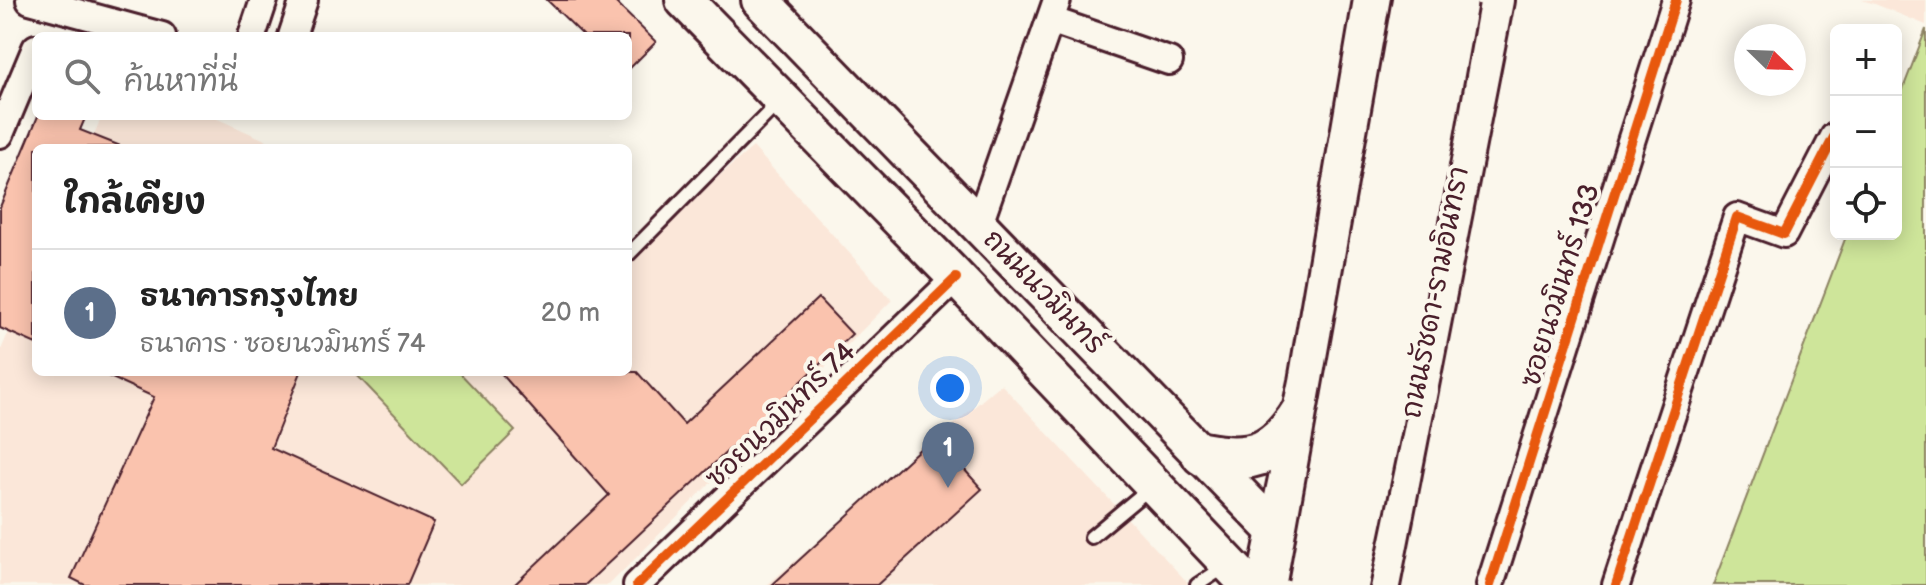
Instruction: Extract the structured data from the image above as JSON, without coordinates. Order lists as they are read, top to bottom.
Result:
{
  "streets": {
    "main road": ["ถนนนวมินทร์", "ถนนรัชดา-รามอินทรา"],
    "street": ["ซอยนวมินทร์ 133", "ซอยนวมินทร์ 74"]
  },
  "crossings": [
    ["ถนนนวมินทร์", "ซอยนวมินทร์ 74"]
  ],
  "north": "bottom right",
  "page": {
    "map_buttons": ["+", "−"],
    "search": "ค้นหาที่นี่",
    "heading": "ใกล้เคียง",
    "list": [
      {
        "mark": "1",
        "name": "ธนาคารกรุงไทย",
        "note": "ธนาคาร · ซอยนวมินทร์ 74",
        "value": "20 m"
      }
    ],
    "pins": "1"
  }
}
